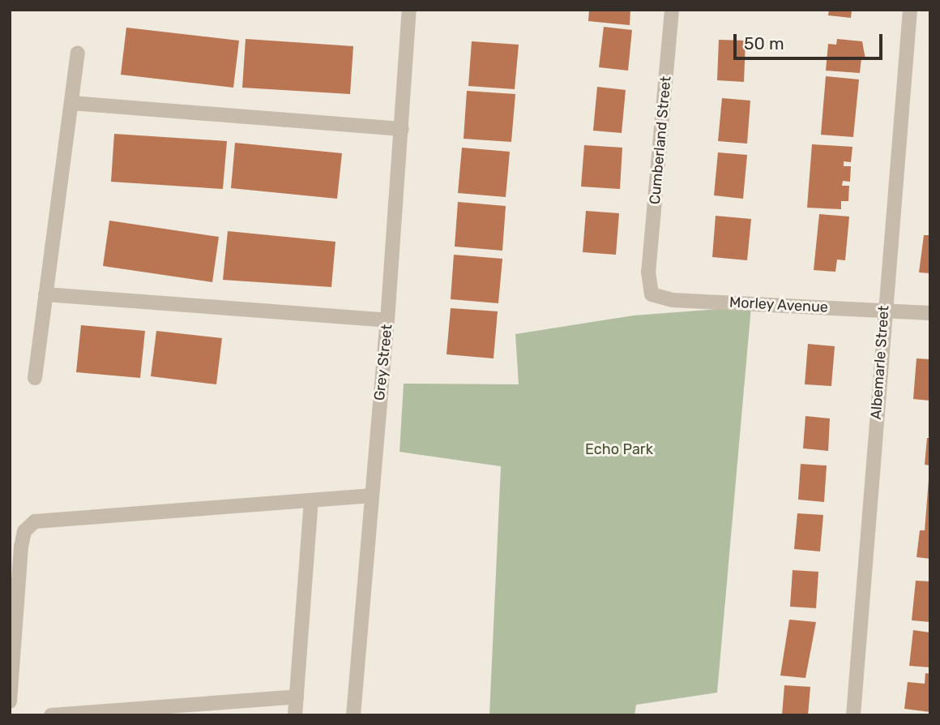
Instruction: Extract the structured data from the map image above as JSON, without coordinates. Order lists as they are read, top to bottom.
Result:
{
  "streets": {
    "street": [
      "Cumberland Street",
      "Morley Avenue",
      "Grey Street",
      "Albemarle Street"
    ]
  },
  "crossings": [
    ["Cumberland Street", "Morley Avenue"],
    ["Morley Avenue", "Albemarle Street"]
  ],
  "parks": ["Echo Park"],
  "scale_bar": "50 m"
}
